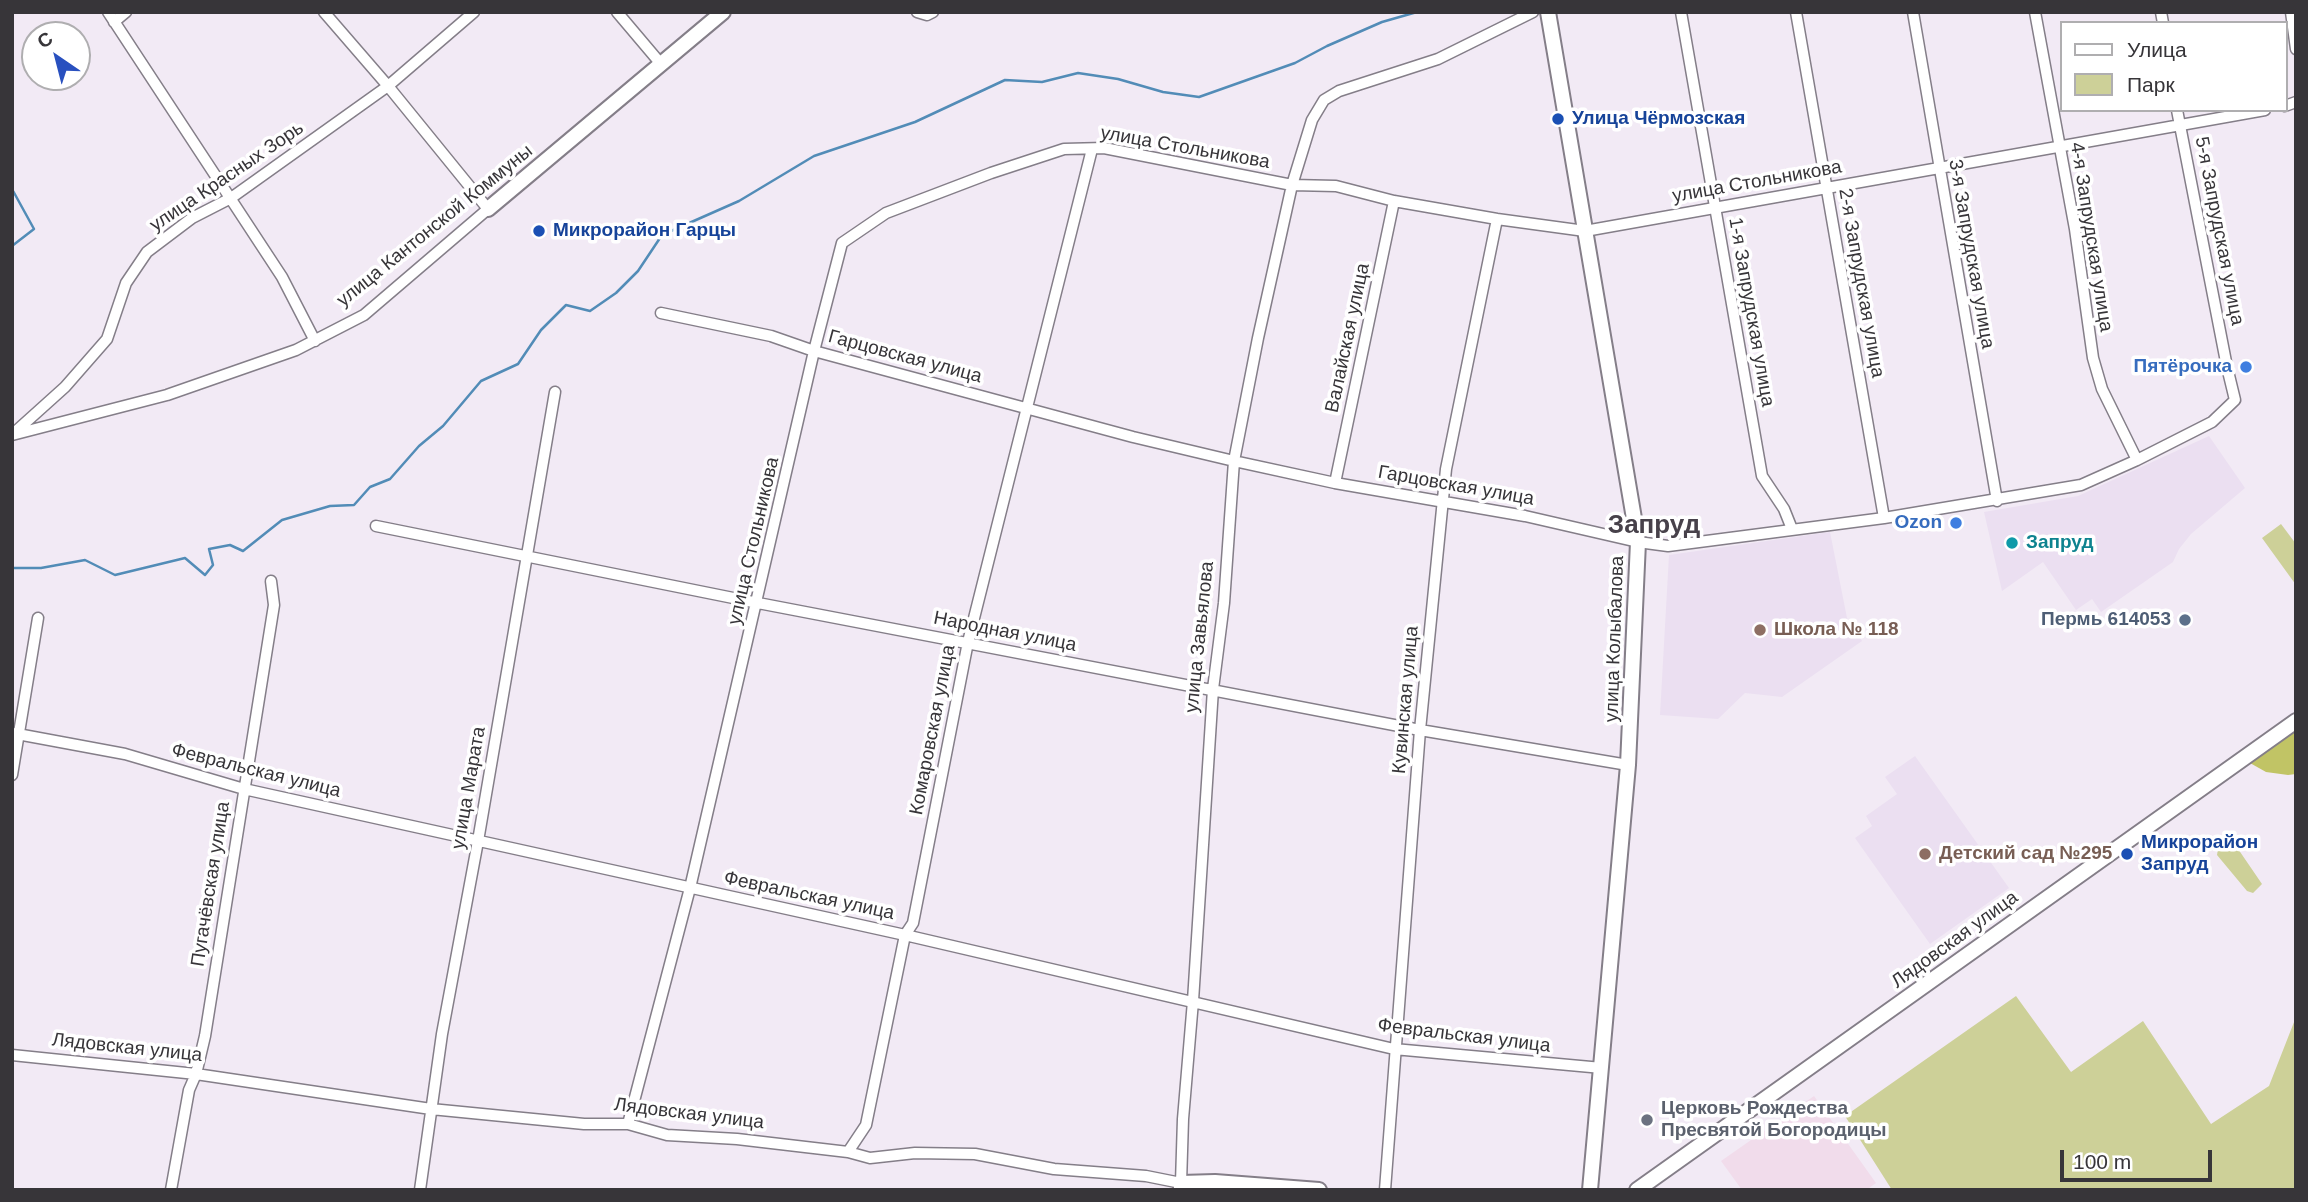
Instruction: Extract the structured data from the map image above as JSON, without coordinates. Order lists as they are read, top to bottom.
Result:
{
  "streets": {
    "street": [
      "улица Стольникова",
      "улица Красных Зорь",
      "улица Кантонской Коммуны",
      "5-я Запрудская улица",
      "4-я Запрудская улица",
      "3-я Запрудская улица",
      "2-я Запрудская улица",
      "1-я Запрудская улица",
      "Валайская улица",
      "Гарцовская улица",
      "Народная улица",
      "улица Завьялова",
      "улица Колыбалова",
      "Кувинская улица",
      "Комаровская улица",
      "Февральская улица",
      "улица Марата",
      "Пугачёвская улица",
      "Лядовская улица"
    ]
  },
  "crossings": [
    ["улица Стольникова", "5-я Запрудская улица"],
    ["улица Стольникова", "4-я Запрудская улица"],
    ["улица Стольникова", "3-я Запрудская улица"],
    ["улица Стольникова", "2-я Запрудская улица"],
    ["улица Стольникова", "1-я Запрудская улица"],
    ["улица Стольникова", "Валайская улица"],
    ["улица Стольникова", "Гарцовская улица"],
    ["улица Стольникова", "Народная улица"],
    ["улица Стольникова", "улица Завьялова"],
    ["улица Стольникова", "улица Колыбалова"],
    ["улица Стольникова", "Кувинская улица"],
    ["улица Стольникова", "Комаровская улица"],
    ["улица Стольникова", "Февральская улица"],
    ["улица Стольникова", "Лядовская улица"],
    ["улица Красных Зорь", "улица Кантонской Коммуны"],
    ["5-я Запрудская улица", "Гарцовская улица"],
    ["4-я Запрудская улица", "Гарцовская улица"],
    ["3-я Запрудская улица", "Гарцовская улица"],
    ["2-я Запрудская улица", "Гарцовская улица"],
    ["1-я Запрудская улица", "Гарцовская улица"],
    ["Валайская улица", "Гарцовская улица"],
    ["Гарцовская улица", "улица Завьялова"],
    ["Гарцовская улица", "улица Колыбалова"],
    ["Гарцовская улица", "Кувинская улица"],
    ["Гарцовская улица", "Комаровская улица"],
    ["Народная улица", "улица Завьялова"],
    ["Народная улица", "улица Колыбалова"],
    ["Народная улица", "Кувинская улица"],
    ["Народная улица", "Комаровская улица"],
    ["Народная улица", "улица Марата"],
    ["улица Завьялова", "Февральская улица"],
    ["улица Завьялова", "Лядовская улица"],
    ["улица Колыбалова", "Февральская улица"],
    ["Кувинская улица", "Февральская улица"],
    ["Комаровская улица", "Февральская улица"],
    ["Комаровская улица", "Лядовская улица"],
    ["Февральская улица", "улица Марата"],
    ["Февральская улица", "Пугачёвская улица"],
    ["улица Марата", "Лядовская улица"],
    ["Пугачёвская улица", "Лядовская улица"]
  ],
  "districts": ["Запруд"],
  "places": [
    "Улица Чёрмозская",
    "Микрорайон Гарцы",
    "Пятёрочка",
    "Ozon",
    "Запруд",
    "Пермь 614053",
    "Школа № 118",
    "Детский сад №295",
    "Микрорайон Запруд",
    "Церковь Рождества Пресвятой Богородицы"
  ],
  "legend": ["Улица", "Парк"],
  "scale_bar": "100 m",
  "north": "top left"
}
